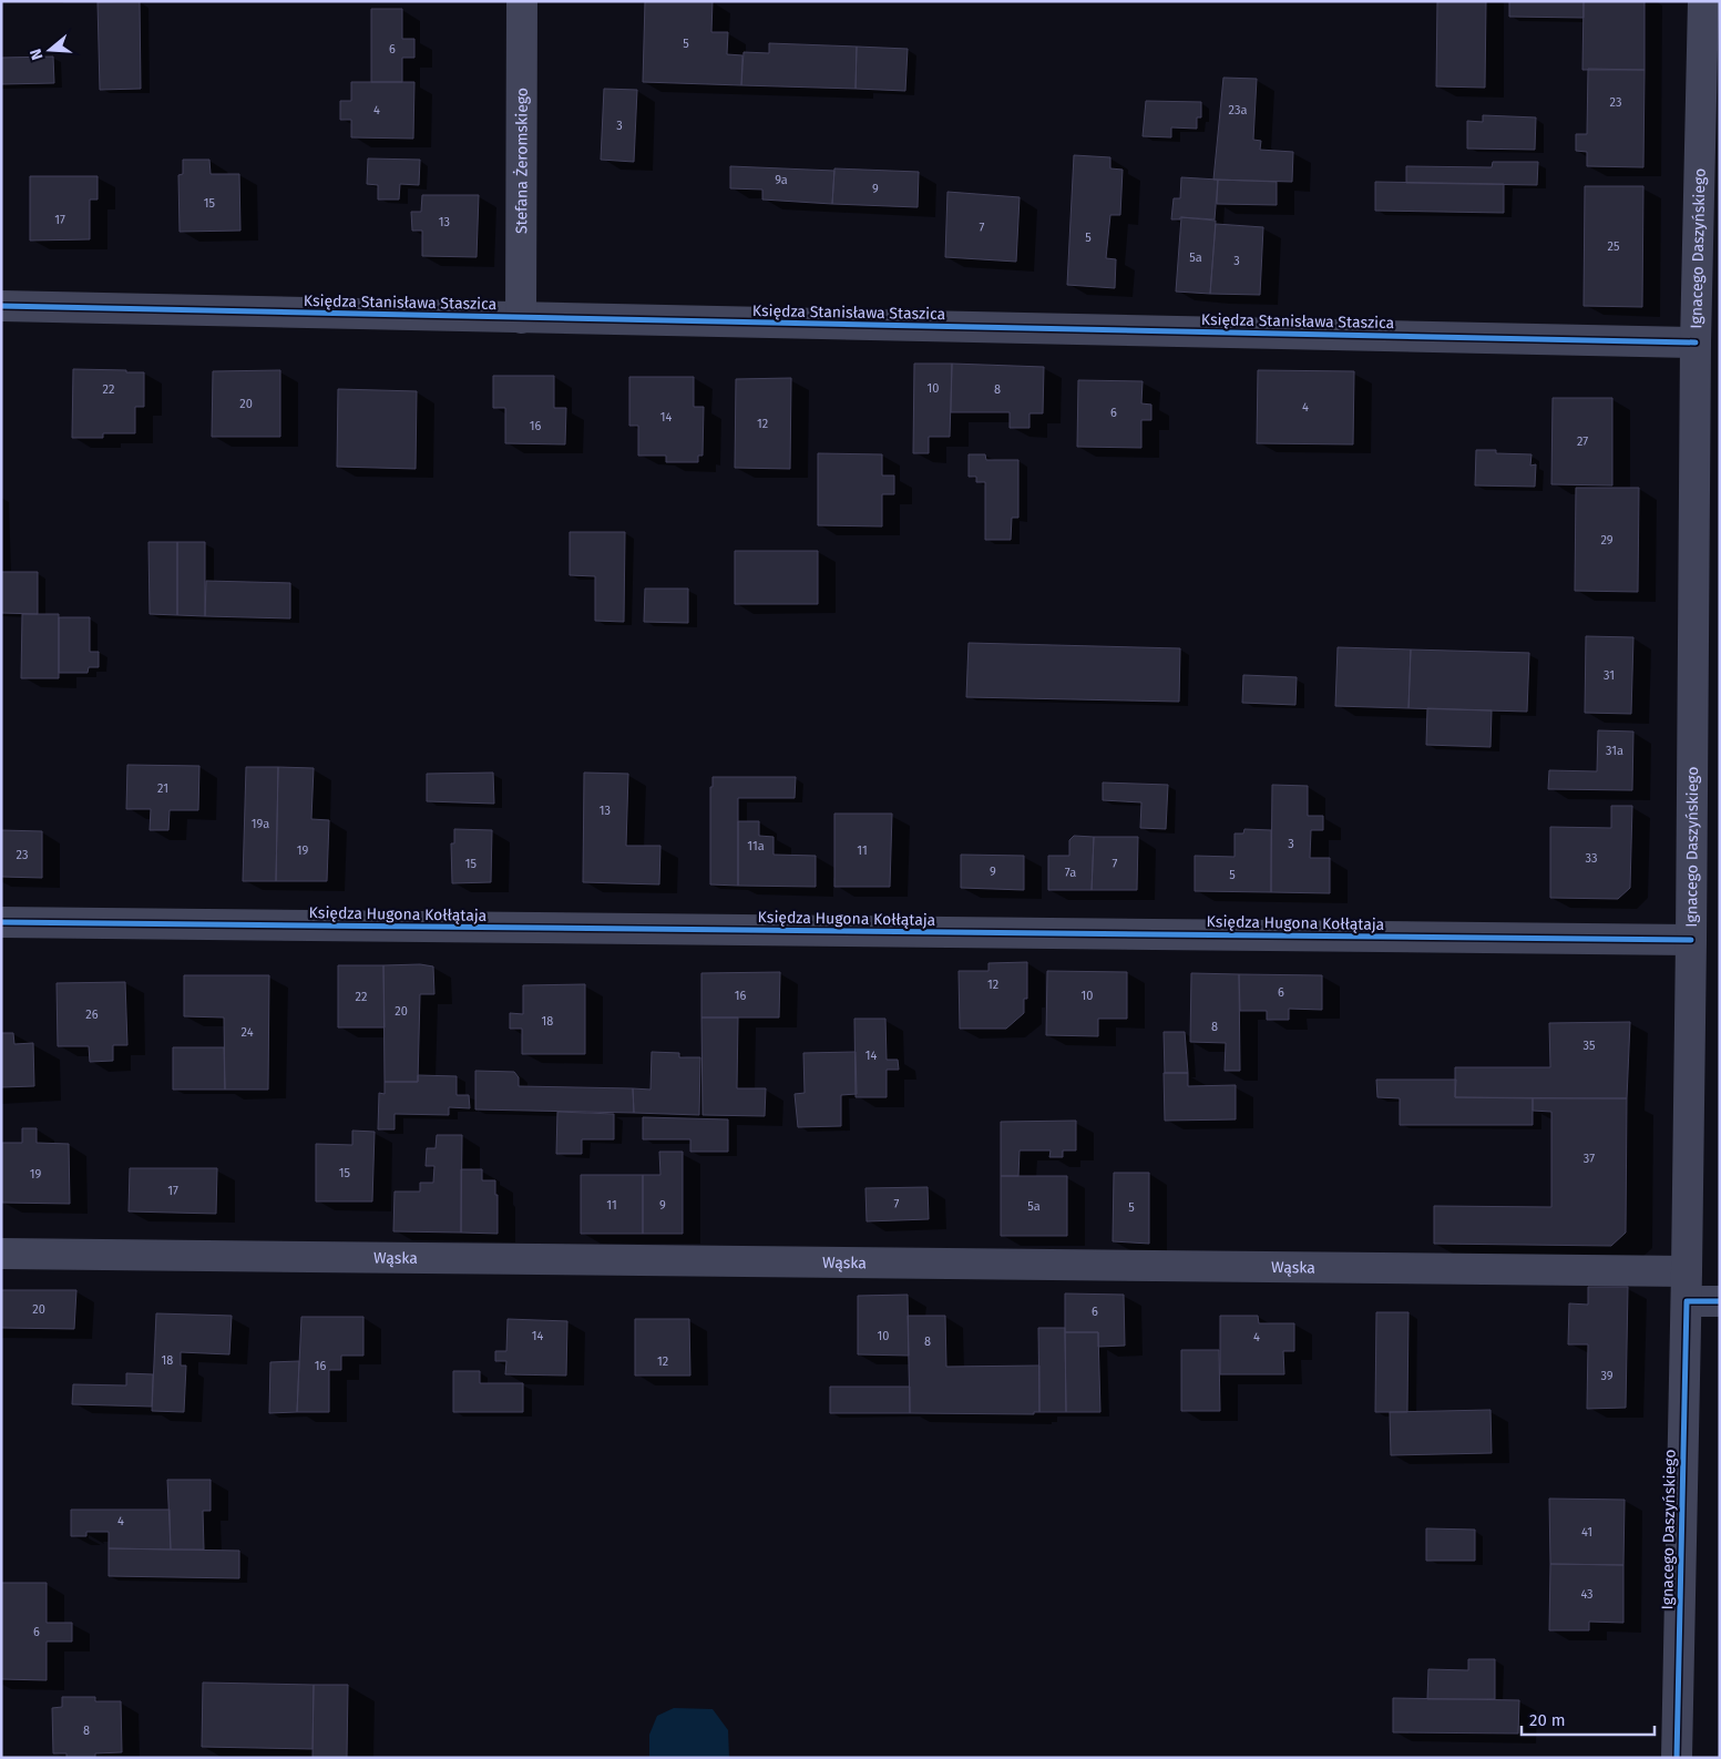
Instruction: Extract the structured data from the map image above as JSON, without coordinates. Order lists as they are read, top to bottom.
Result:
{
  "streets": {
    "street": [
      "Stefana Żeromskiego",
      "Ignacego Daszyńskiego",
      "Księdza Stanisława Staszica",
      "Księdza Hugona Kołłątaja",
      "Wąska"
    ]
  },
  "crossings": [
    ["Stefana Żeromskiego", "Księdza Stanisława Staszica"],
    ["Ignacego Daszyńskiego", "Księdza Stanisława Staszica"],
    ["Ignacego Daszyńskiego", "Księdza Hugona Kołłątaja"],
    ["Ignacego Daszyńskiego", "Wąska"]
  ],
  "house_numbers": [
    "5",
    "6",
    "23",
    "4",
    "23a",
    "3",
    "9a",
    "9",
    "15",
    "17",
    "13",
    "7",
    "5",
    "25",
    "5a",
    "3",
    "10",
    "22",
    "8",
    "20",
    "4",
    "6",
    "14",
    "12",
    "16",
    "27",
    "29",
    "31",
    "31a",
    "21",
    "13",
    "19a",
    "3",
    "11a",
    "19",
    "11",
    "23",
    "33",
    "15",
    "7",
    "9",
    "7a",
    "5",
    "12",
    "6",
    "16",
    "10",
    "22",
    "20",
    "26",
    "18",
    "8",
    "24",
    "35",
    "14",
    "37",
    "15",
    "19",
    "17",
    "7",
    "11",
    "9",
    "5a",
    "5",
    "20",
    "6",
    "14",
    "10",
    "4",
    "8",
    "18",
    "12",
    "16",
    "39",
    "4",
    "41",
    "43",
    "6",
    "8"
  ],
  "scale_bar": "20 m",
  "north": "left"
}
